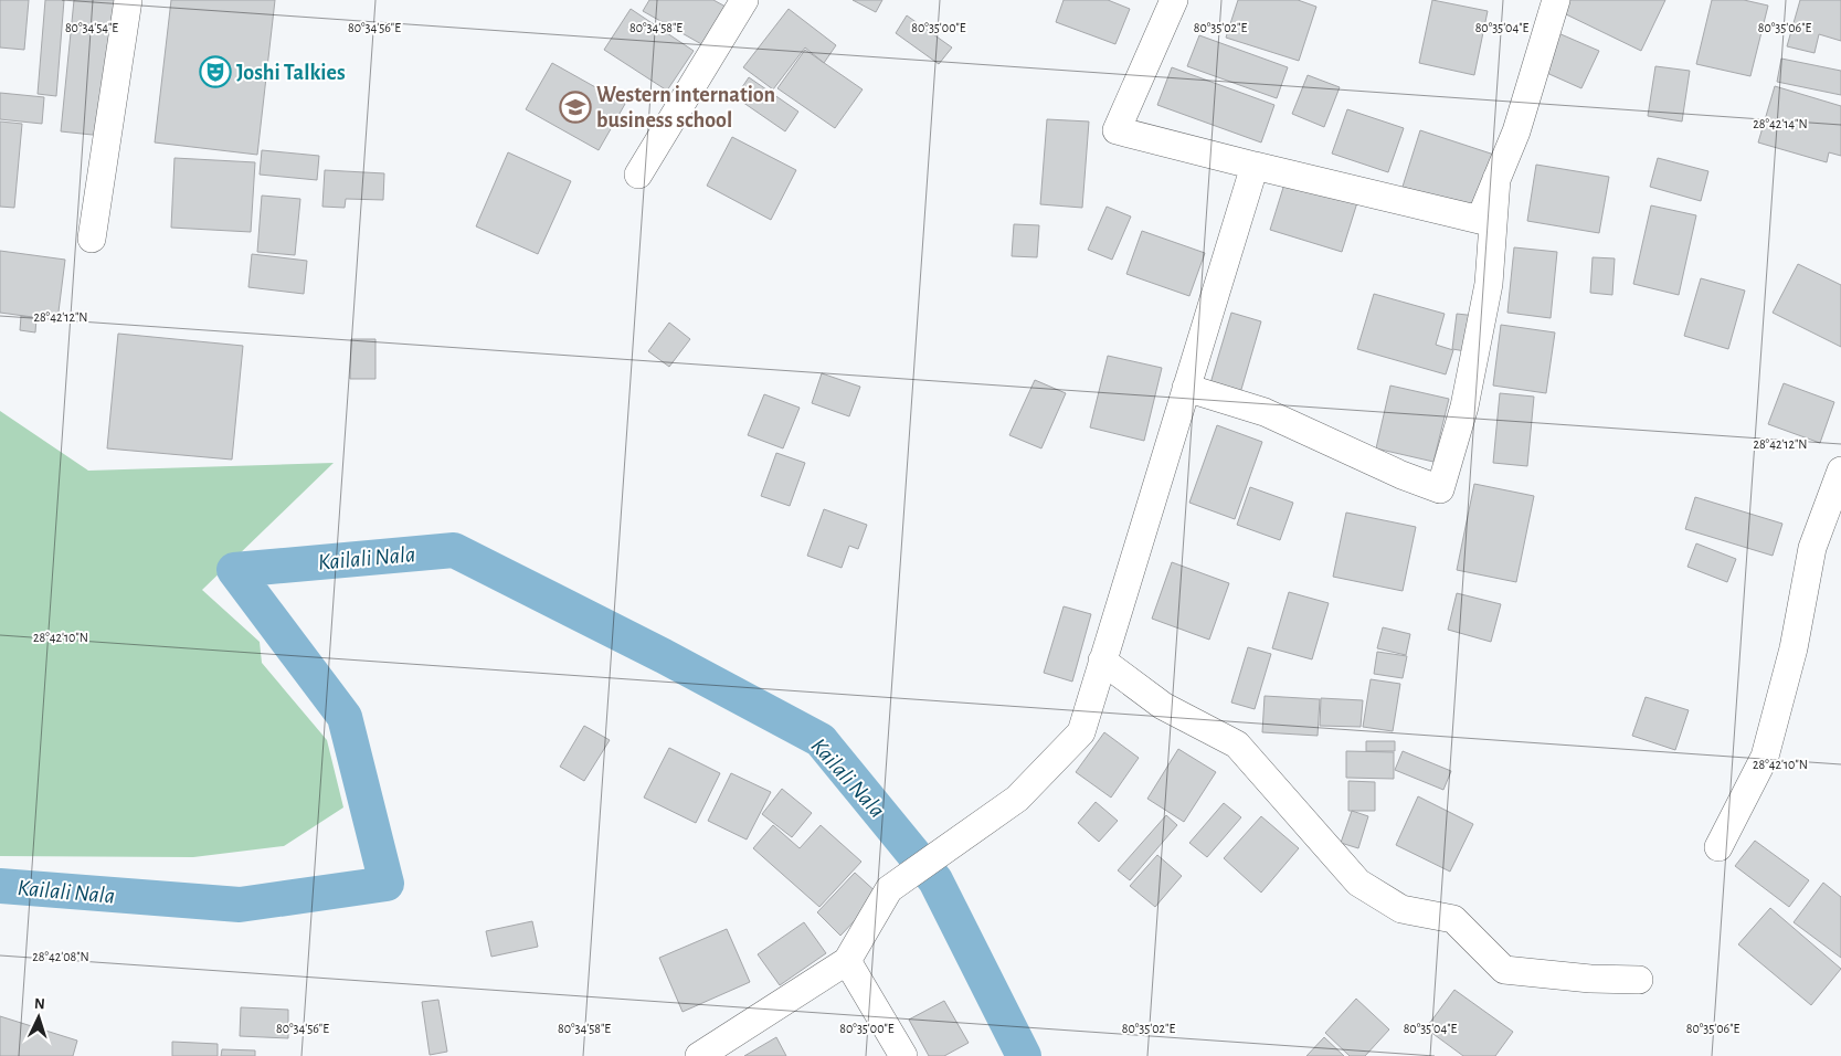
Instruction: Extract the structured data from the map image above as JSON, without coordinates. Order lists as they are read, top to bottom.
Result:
{
  "water": ["Kailali Nala"],
  "places": {
    "theatre": ["Joshi Talkies"],
    "school or university": ["Western internation business school"]
  },
  "north": "top",
  "coordinates": [
    "80°34'54\"E",
    "80°34'56\"E",
    "80°34'58\"E",
    "80°35'00\"E",
    "80°35'02\"E",
    "80°35'04\"E",
    "80°35'06\"E",
    "28°42'14\"N",
    "28°42'12\"N",
    "28°42'10\"N",
    "28°42'08\"N"
  ]
}
